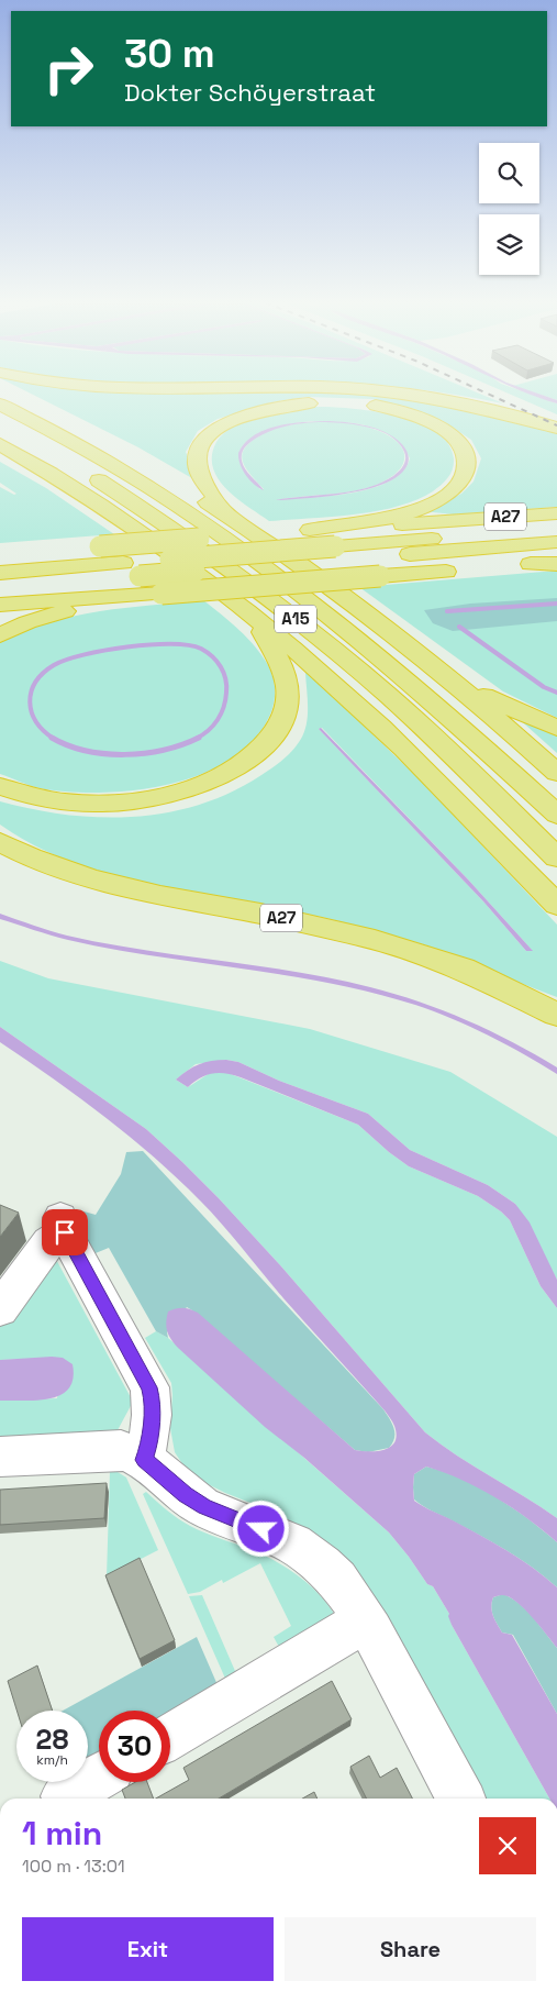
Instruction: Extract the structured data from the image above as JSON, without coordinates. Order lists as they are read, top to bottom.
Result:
{
  "streets": {
    "highway": ["A27", "A15"]
  },
  "crossings": [
    ["A27", "A15"]
  ],
  "page": {
    "turn": ["30 m", "Dokter Schöyerstraat"],
    "speed": "28 km/h",
    "limit": "30",
    "heading": ["1 min", "100 m · 13:01"],
    "buttons": ["Exit", "Share"]
  }
}
